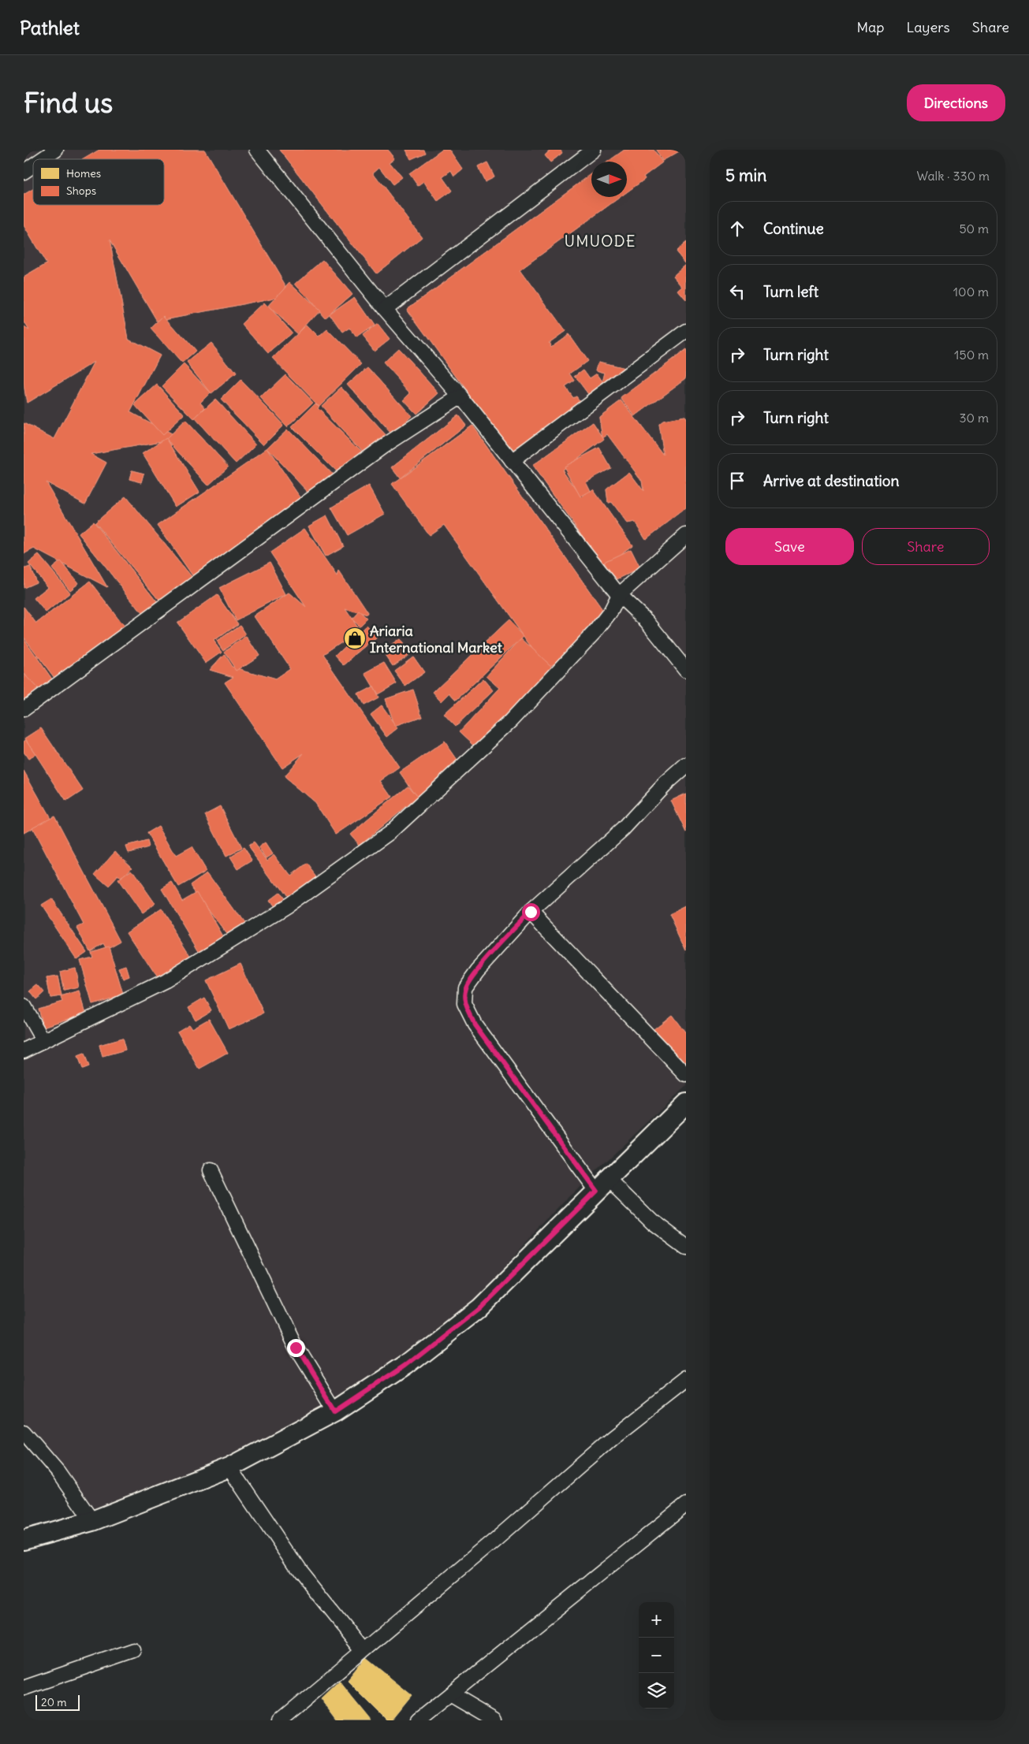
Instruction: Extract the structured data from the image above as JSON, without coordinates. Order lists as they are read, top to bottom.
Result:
{
  "districts": ["UMUODE"],
  "places": {
    "shop": ["Ariaria International Market"]
  },
  "legend": ["Homes", "Shops"],
  "scale_bar": "20 m",
  "north": "right",
  "page": {
    "header": "Pathlet",
    "nav": ["Map", "Layers", "Share"],
    "buttons": [
      "Directions",
      ["Save", "Share"]
    ],
    "title": "Find us",
    "heading": ["5 min", "Walk · 330 m"],
    "list": [
      ["Continue", "50 m"],
      ["Turn left", "100 m"],
      ["Turn right", "150 m"],
      ["Turn right", "30 m"],
      "Arrive at destination"
    ],
    "map_buttons": ["+", "−"],
    "scale": "20 m"
  }
}
